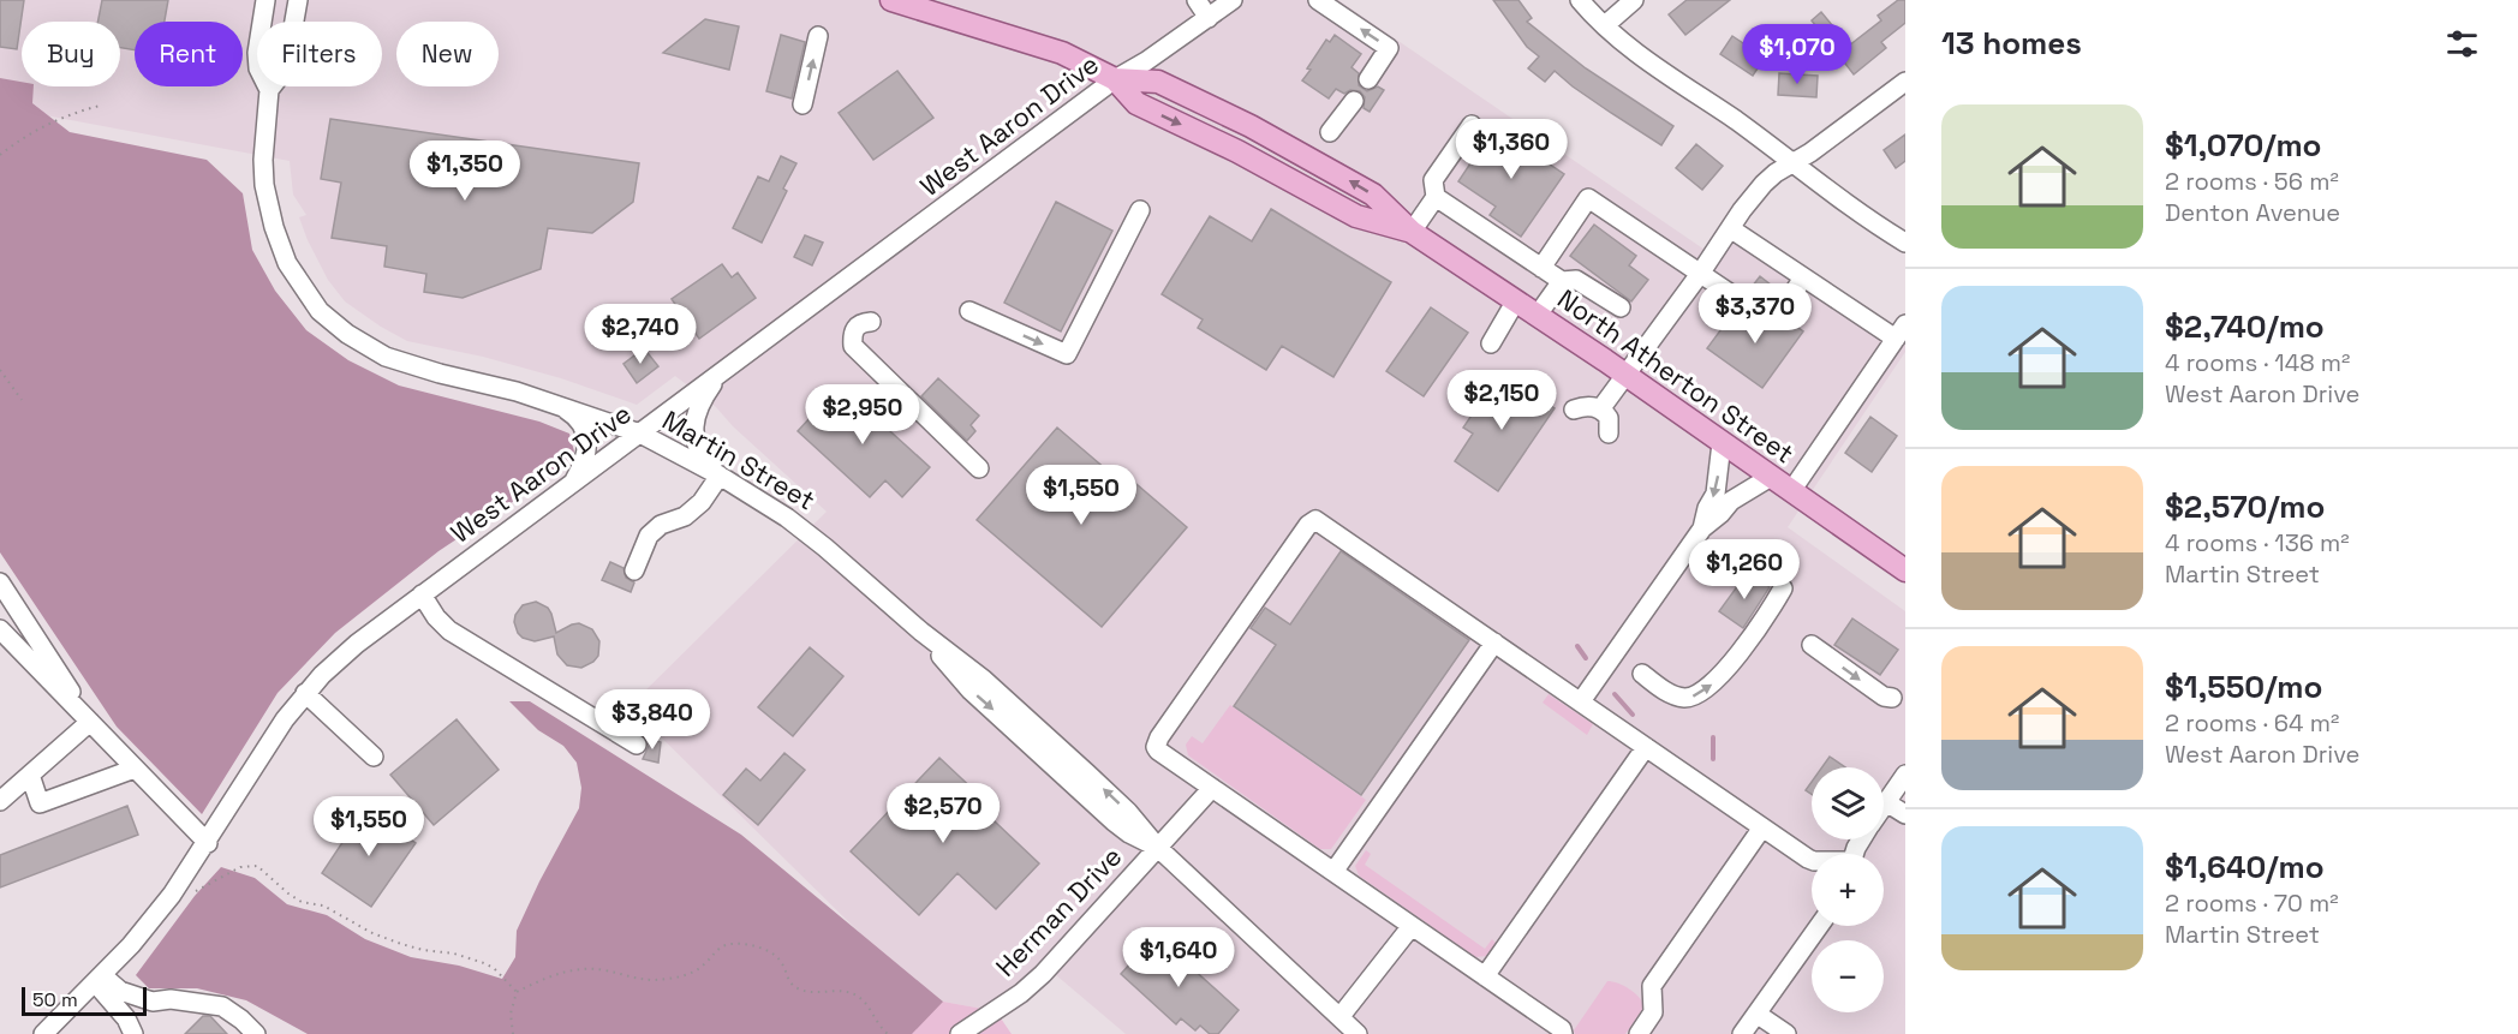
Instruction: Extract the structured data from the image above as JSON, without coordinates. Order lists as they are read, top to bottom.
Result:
{
  "streets": {
    "main road": ["North Atherton Street"],
    "street": ["West Aaron Drive", "Martin Street", "Herman Drive"]
  },
  "crossings": [
    ["West Aaron Drive", "North Atherton Street"],
    ["West Aaron Drive", "Martin Street"],
    ["Martin Street", "Herman Drive"]
  ],
  "scale_bar": "50 m",
  "page": {
    "heading": "13 homes",
    "chip": [
      "Buy",
      "Rent",
      "Filters",
      "New"
    ],
    "price": [
      "$1,070",
      "$1,360",
      "$1,350",
      "$3,370",
      "$2,740",
      "$2,150",
      "$2,950",
      "$1,550",
      "$1,260",
      "$3,840",
      "$2,570",
      "$1,550",
      "$1,640"
    ],
    "list": [
      {
        "name": "$1,070/mo",
        "note": "2 rooms · 56 m² · Denton Avenue"
      },
      {
        "name": "$2,740/mo",
        "note": "4 rooms · 148 m² · West Aaron Drive"
      },
      {
        "name": "$2,570/mo",
        "note": "4 rooms · 136 m² · Martin Street"
      },
      {
        "name": "$1,550/mo",
        "note": "2 rooms · 64 m² · West Aaron Drive"
      },
      {
        "name": "$1,640/mo",
        "note": "2 rooms · 70 m² · Martin Street"
      }
    ],
    "map_buttons": ["+", "−"],
    "scale": "50 m"
  }
}
